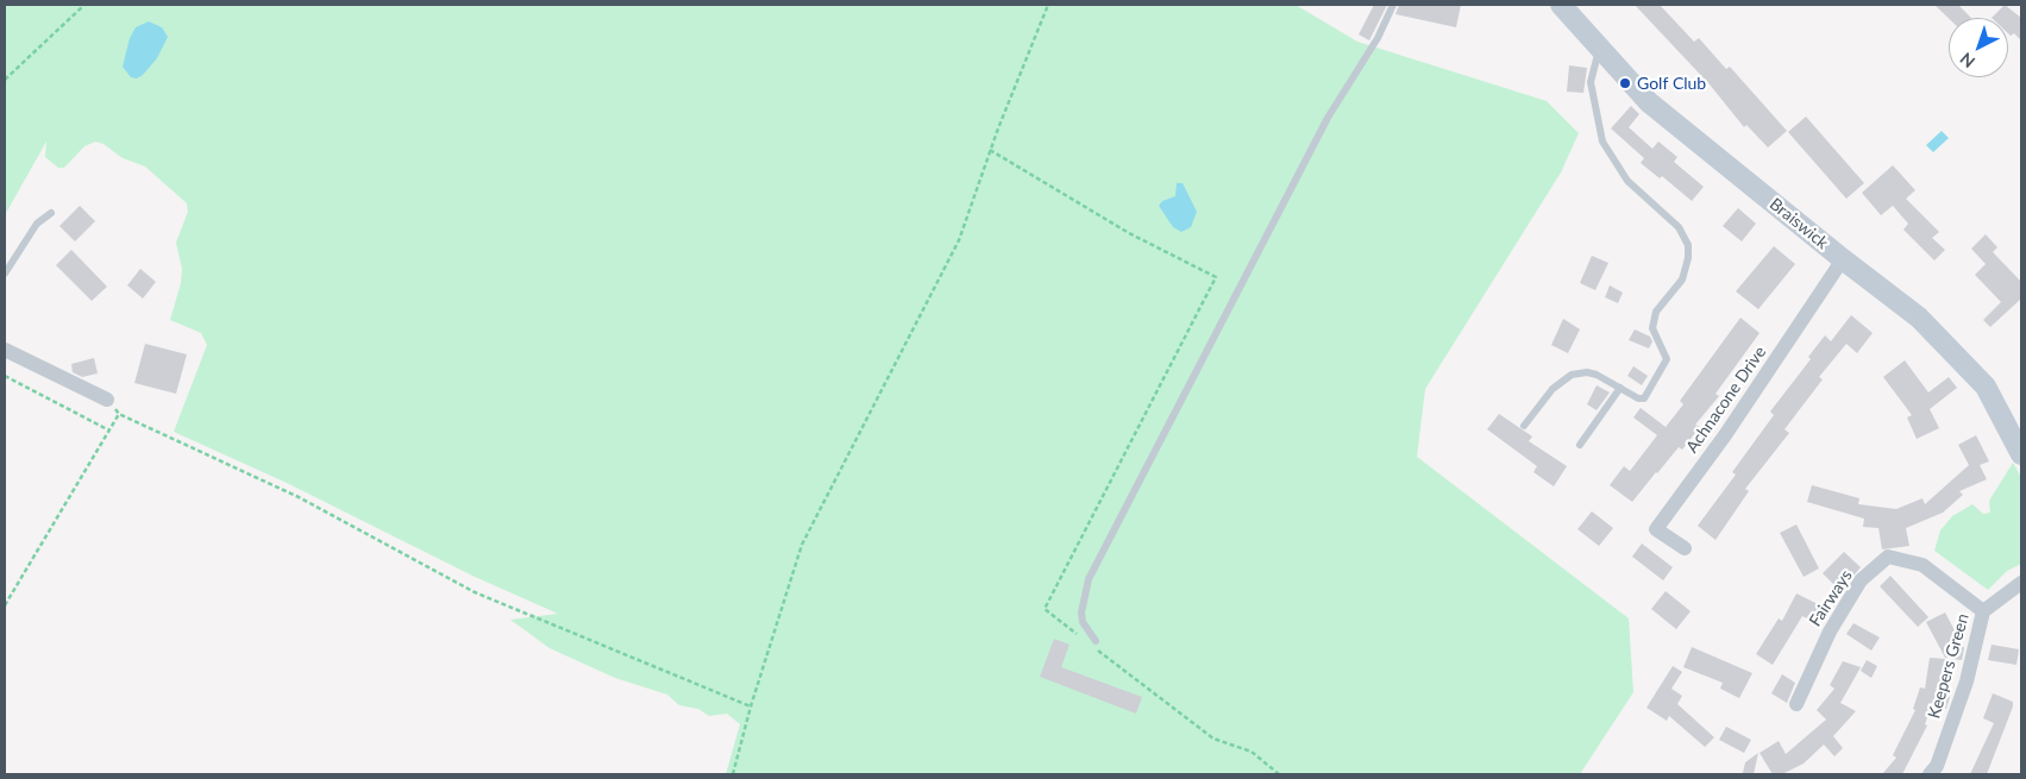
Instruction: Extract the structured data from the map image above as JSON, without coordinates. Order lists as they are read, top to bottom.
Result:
{
  "streets": {
    "main road": ["Braiswick"],
    "street": ["Achnacone Drive", "Fairways", "Keepers Green"]
  },
  "crossings": [
    ["Braiswick", "Achnacone Drive"],
    ["Fairways", "Keepers Green"]
  ],
  "places": ["Golf Club"],
  "north": "bottom left"
}
